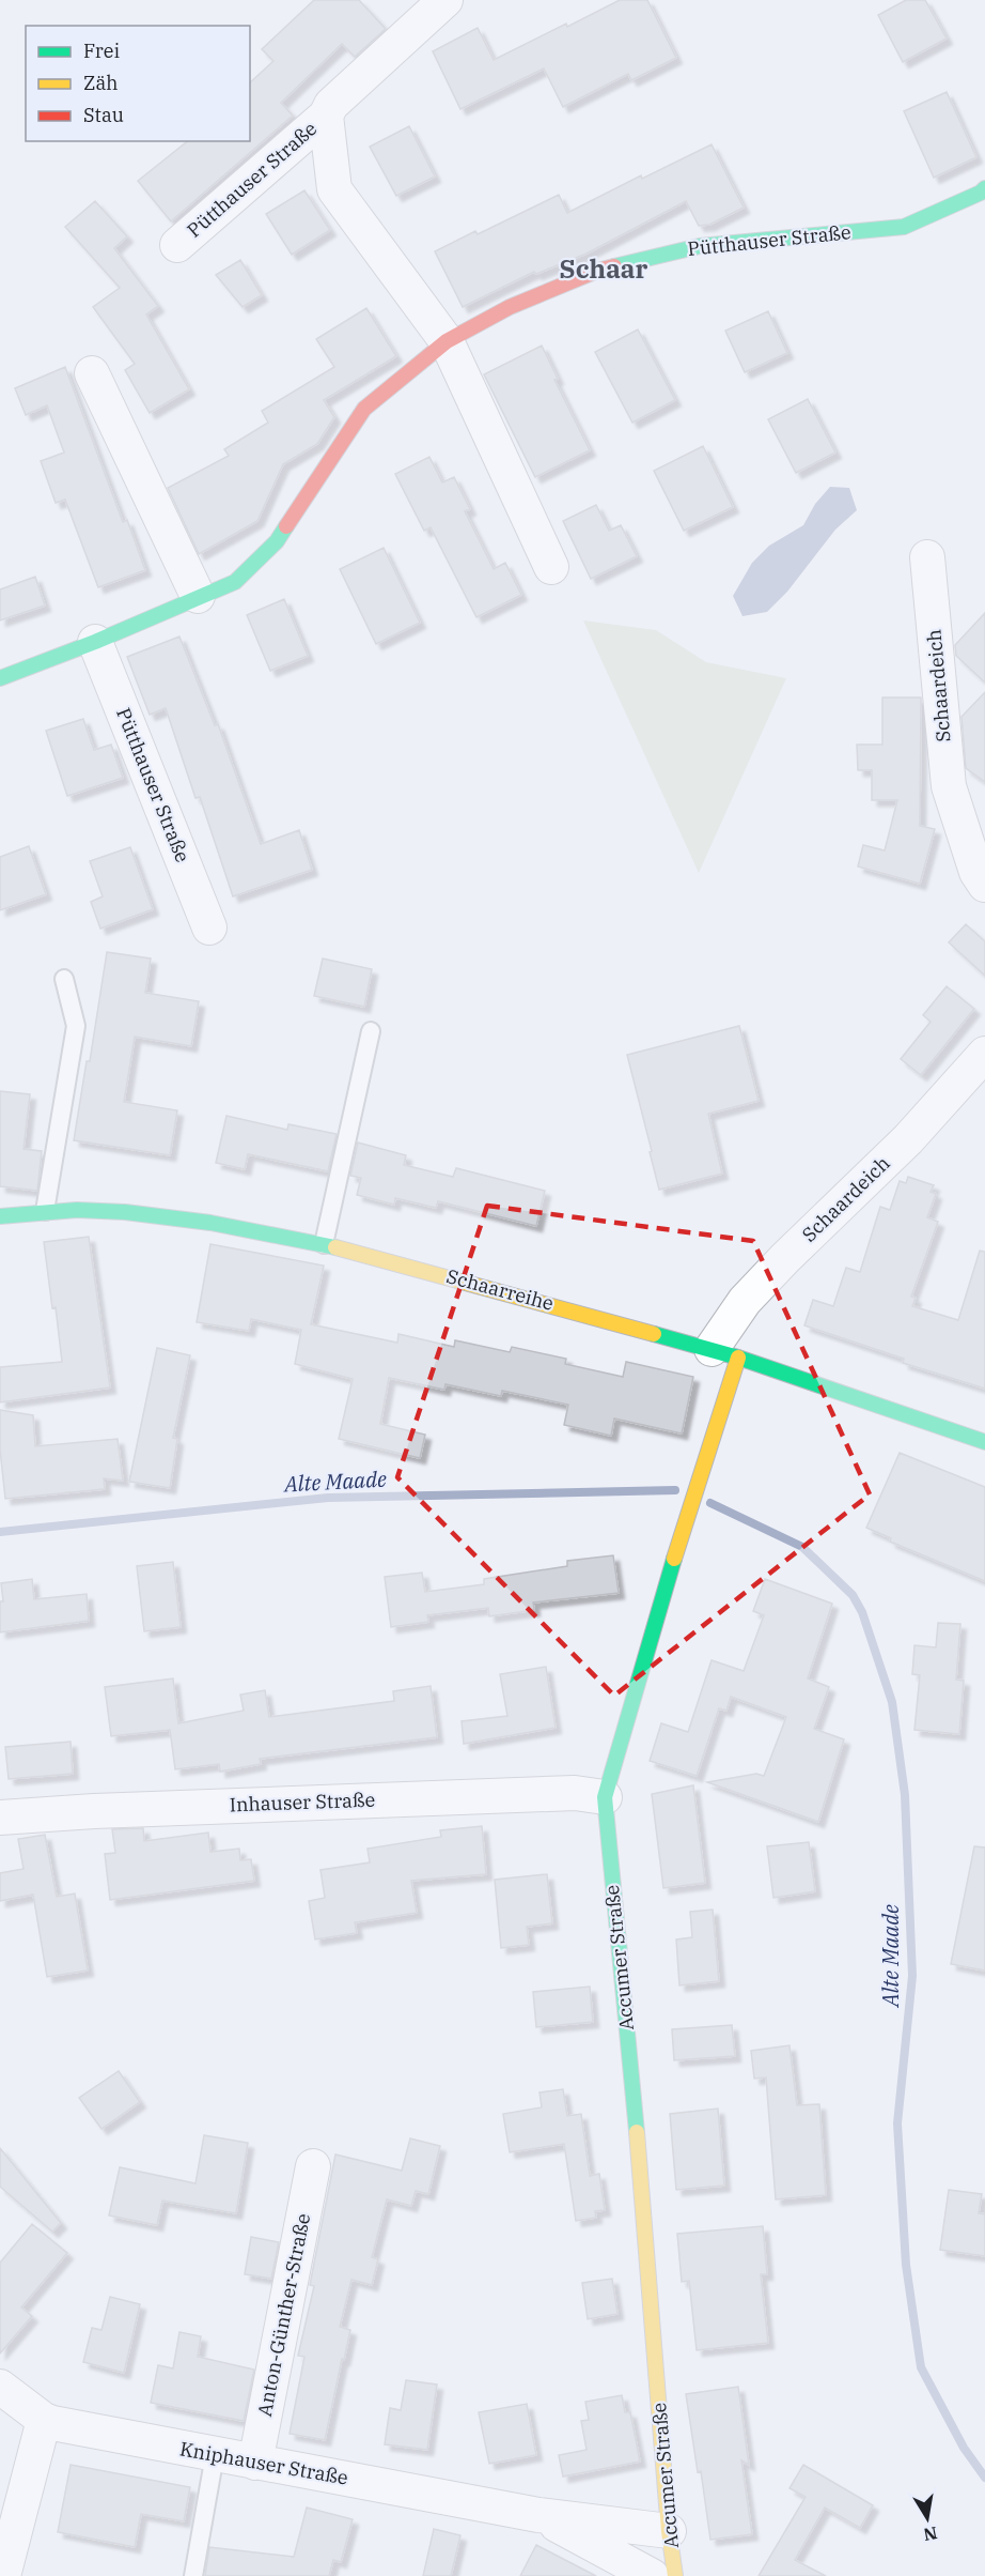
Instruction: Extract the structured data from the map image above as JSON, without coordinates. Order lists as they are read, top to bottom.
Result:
{
  "streets": {
    "street": [
      "Pütthauser Straße",
      "Schaardeich",
      "Schaarreihe",
      "Inhauser Straße",
      "Accumer Straße",
      "Anton-Günther-Straße",
      "Kniphauser Straße"
    ]
  },
  "crossings": [
    ["Schaardeich", "Schaarreihe"],
    ["Schaardeich", "Accumer Straße"],
    ["Schaarreihe", "Accumer Straße"],
    ["Inhauser Straße", "Accumer Straße"],
    ["Accumer Straße", "Kniphauser Straße"],
    ["Anton-Günther-Straße", "Kniphauser Straße"]
  ],
  "districts": ["Schaar"],
  "water": ["Alte Maade"],
  "legend": ["Frei", "Zäh", "Stau"],
  "north": "bottom"
}
